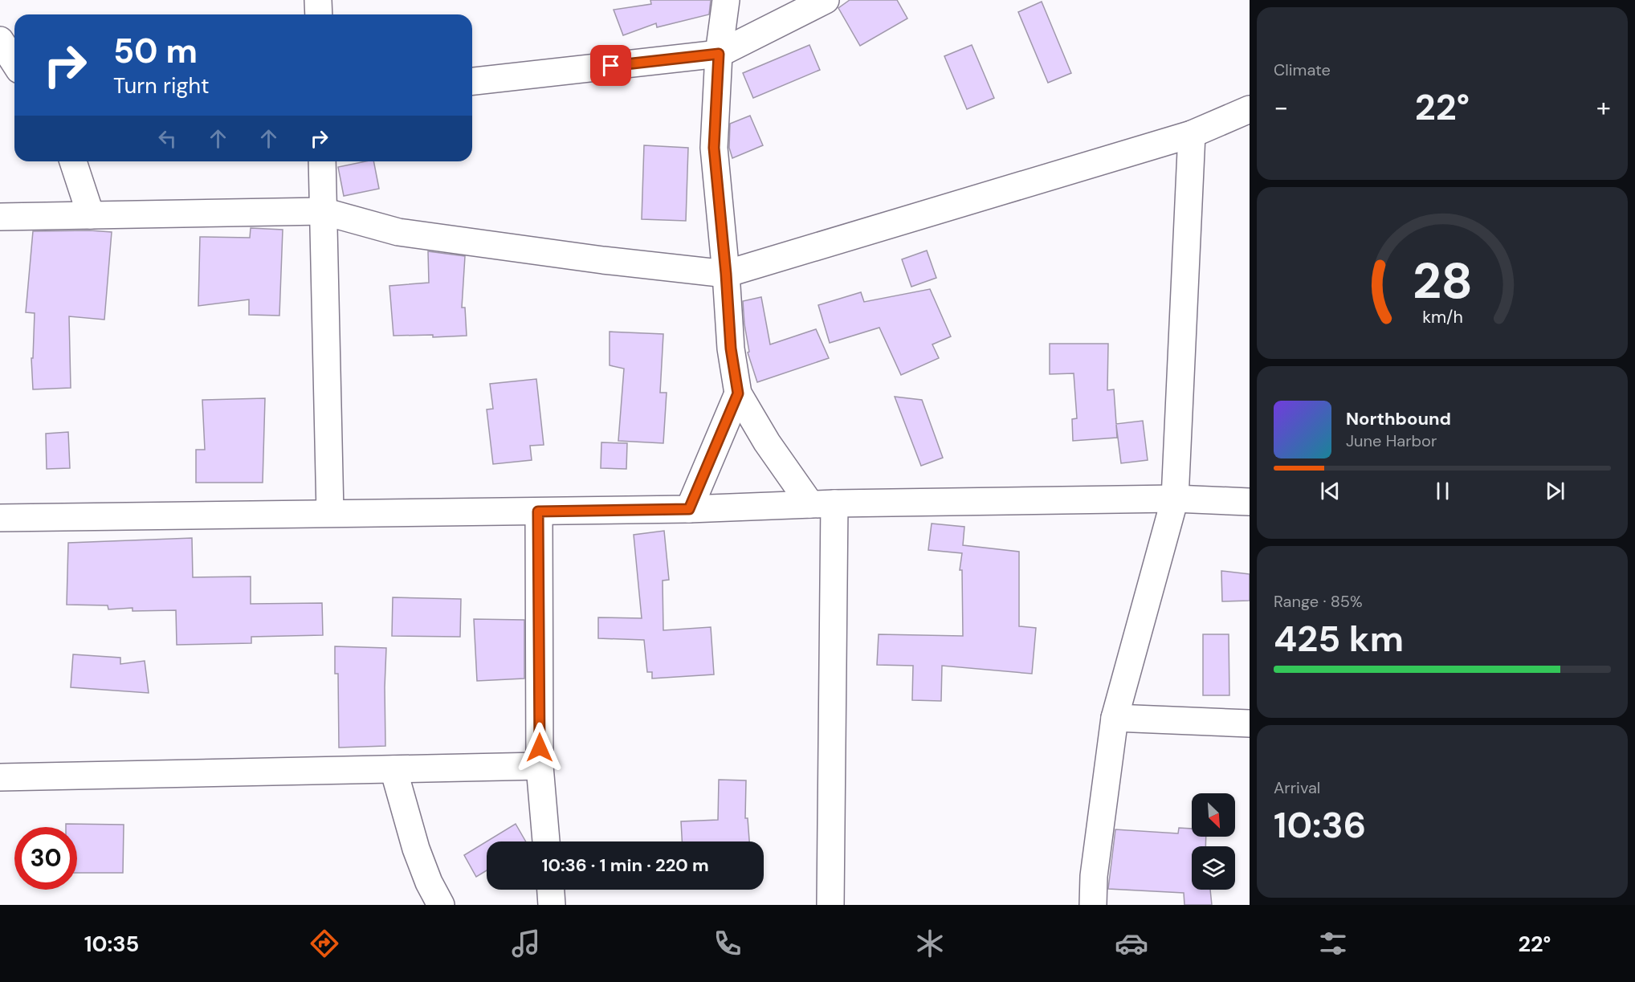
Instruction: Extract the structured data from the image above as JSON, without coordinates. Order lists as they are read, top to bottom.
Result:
{
  "north": "bottom right",
  "page": {
    "tile": [
      "Climate",
      ["Range · 85%", "425 km"],
      ["Arrival", "10:36"]
    ],
    "turn": ["50 m", "Turn right"],
    "heat": ["−", "22°", "+"],
    "song": ["Northbound", "June Harbor"],
    "limit": "30",
    "trip": "10:36 · 1 min · 220 m",
    "tabs": ["10:35", "22°"],
    "gauge": ["28", "km/h"]
  }
}
